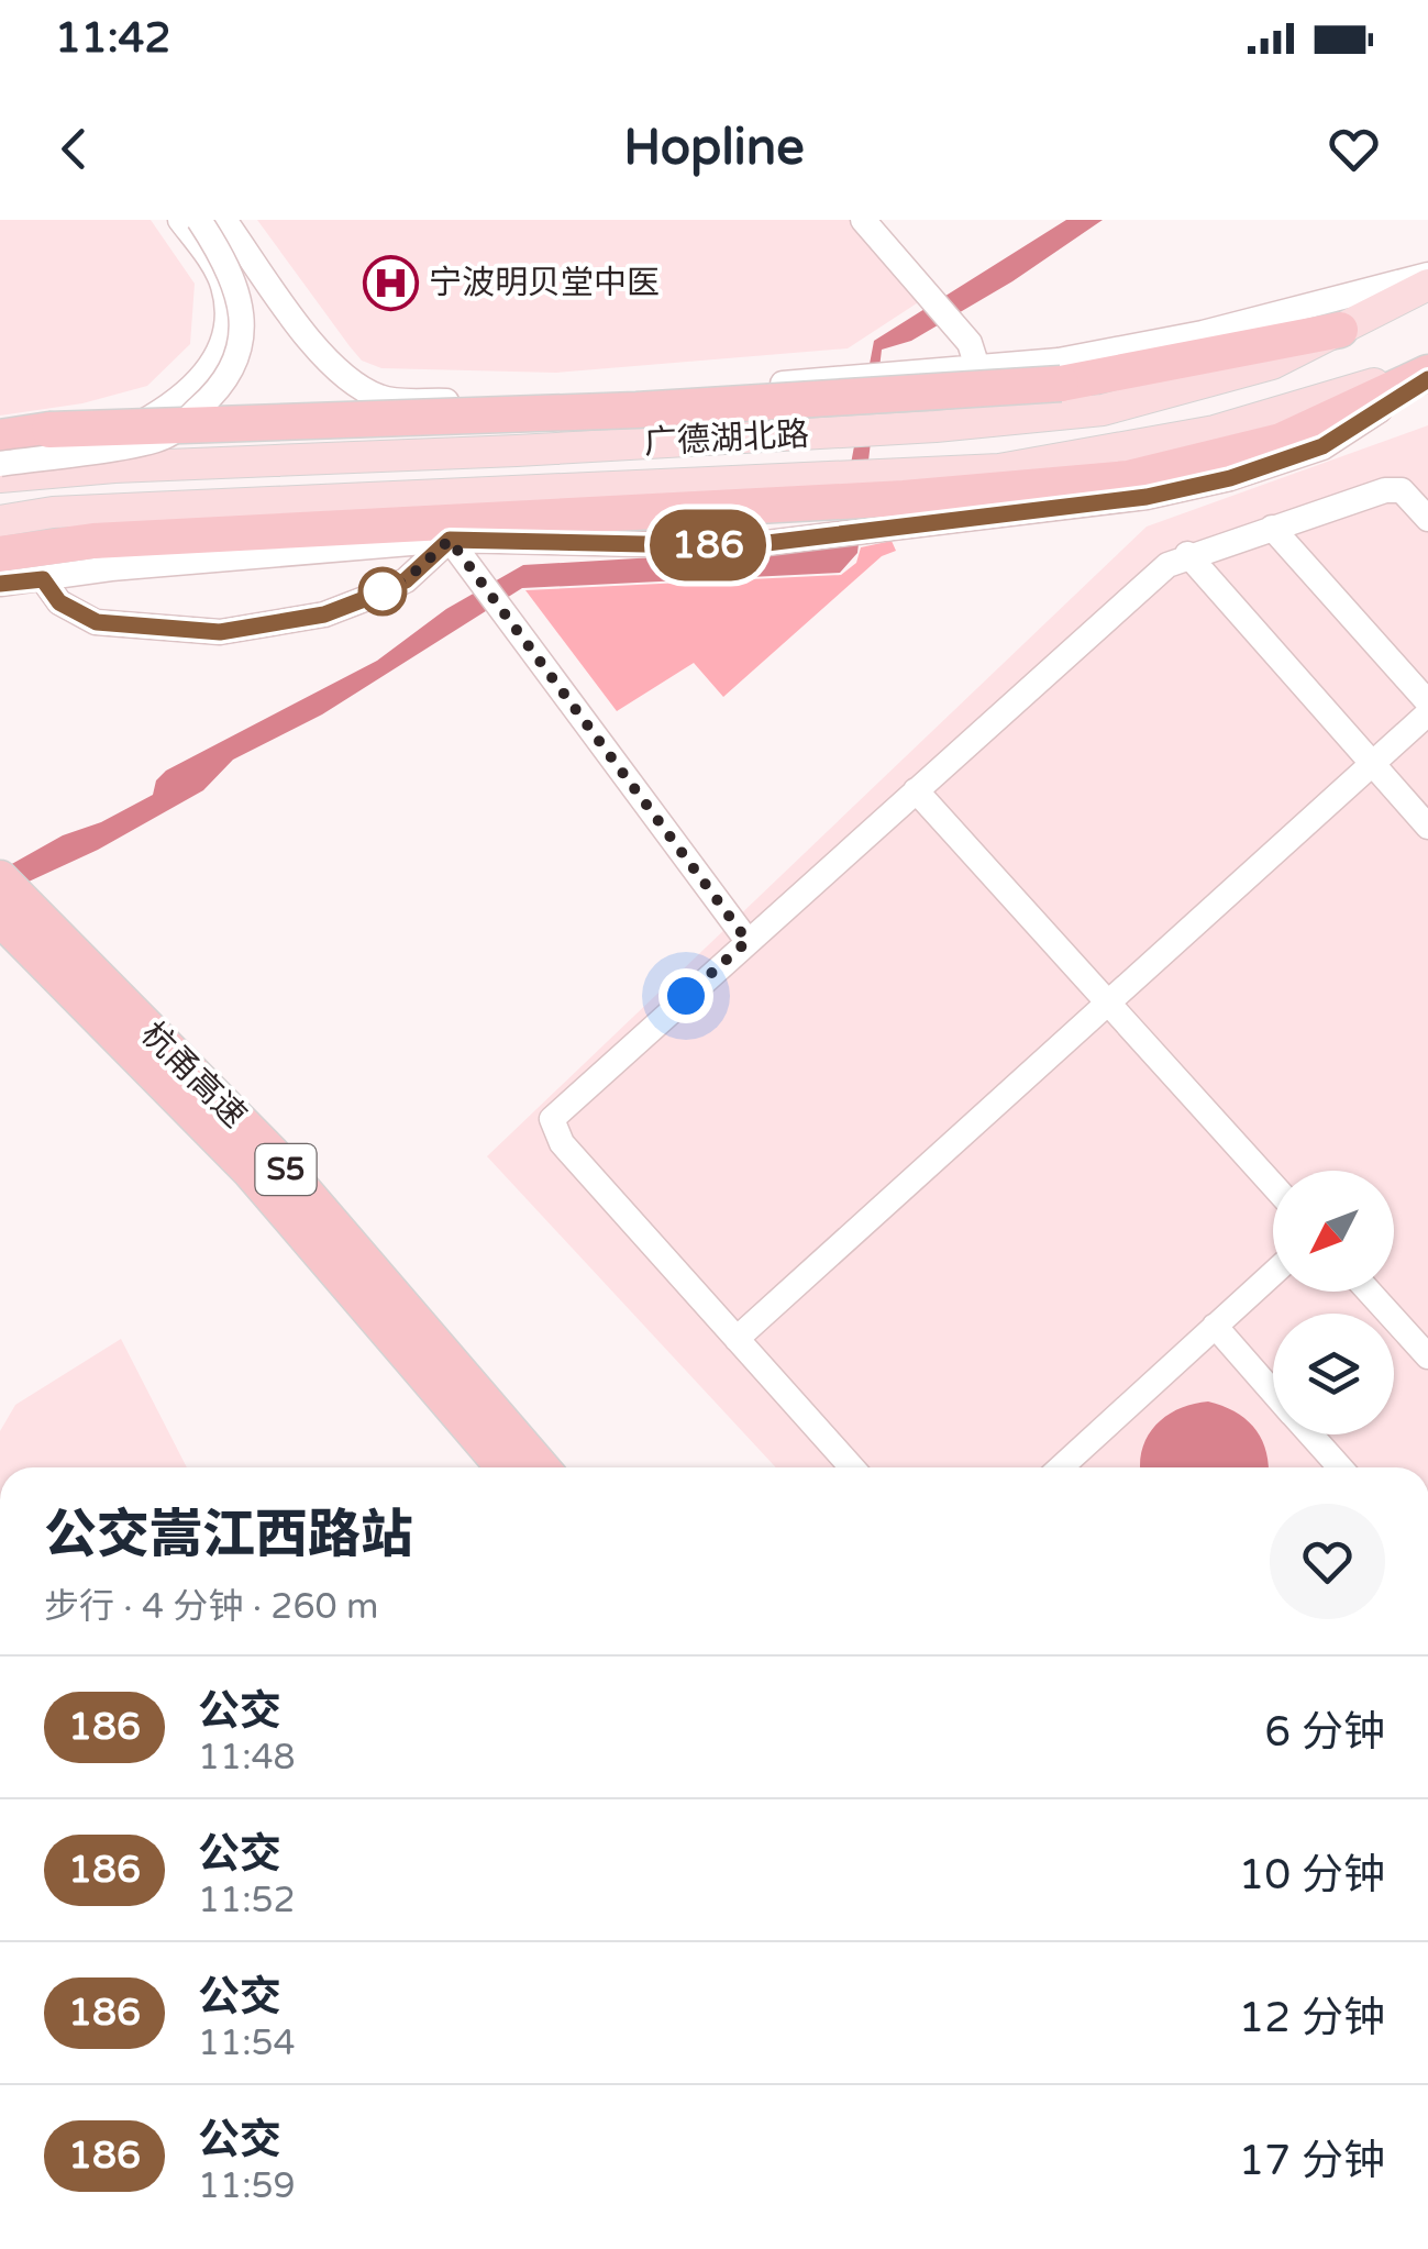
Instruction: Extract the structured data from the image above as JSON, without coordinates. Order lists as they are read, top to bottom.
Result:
{
  "streets": {
    "highway": ["杭甬高速", "S5"],
    "main road": ["广德湖北路"]
  },
  "places": {
    "hospital": ["宁波明贝堂中医"]
  },
  "lines": ["bus line 186"],
  "north": "bottom left",
  "page": {
    "status": "11:42",
    "header": "Hopline",
    "on_map": "186",
    "heading": ["公交嵩江西路站", "步行 · 4 分钟 · 260 m"],
    "list": [
      {
        "mark": "186",
        "name": "公交",
        "note": "11:48",
        "value": "6 分钟"
      },
      {
        "mark": "186",
        "name": "公交",
        "note": "11:52",
        "value": "10 分钟"
      },
      {
        "mark": "186",
        "name": "公交",
        "note": "11:54",
        "value": "12 分钟"
      },
      {
        "mark": "186",
        "name": "公交",
        "note": "11:59",
        "value": "17 分钟"
      }
    ]
  }
}
